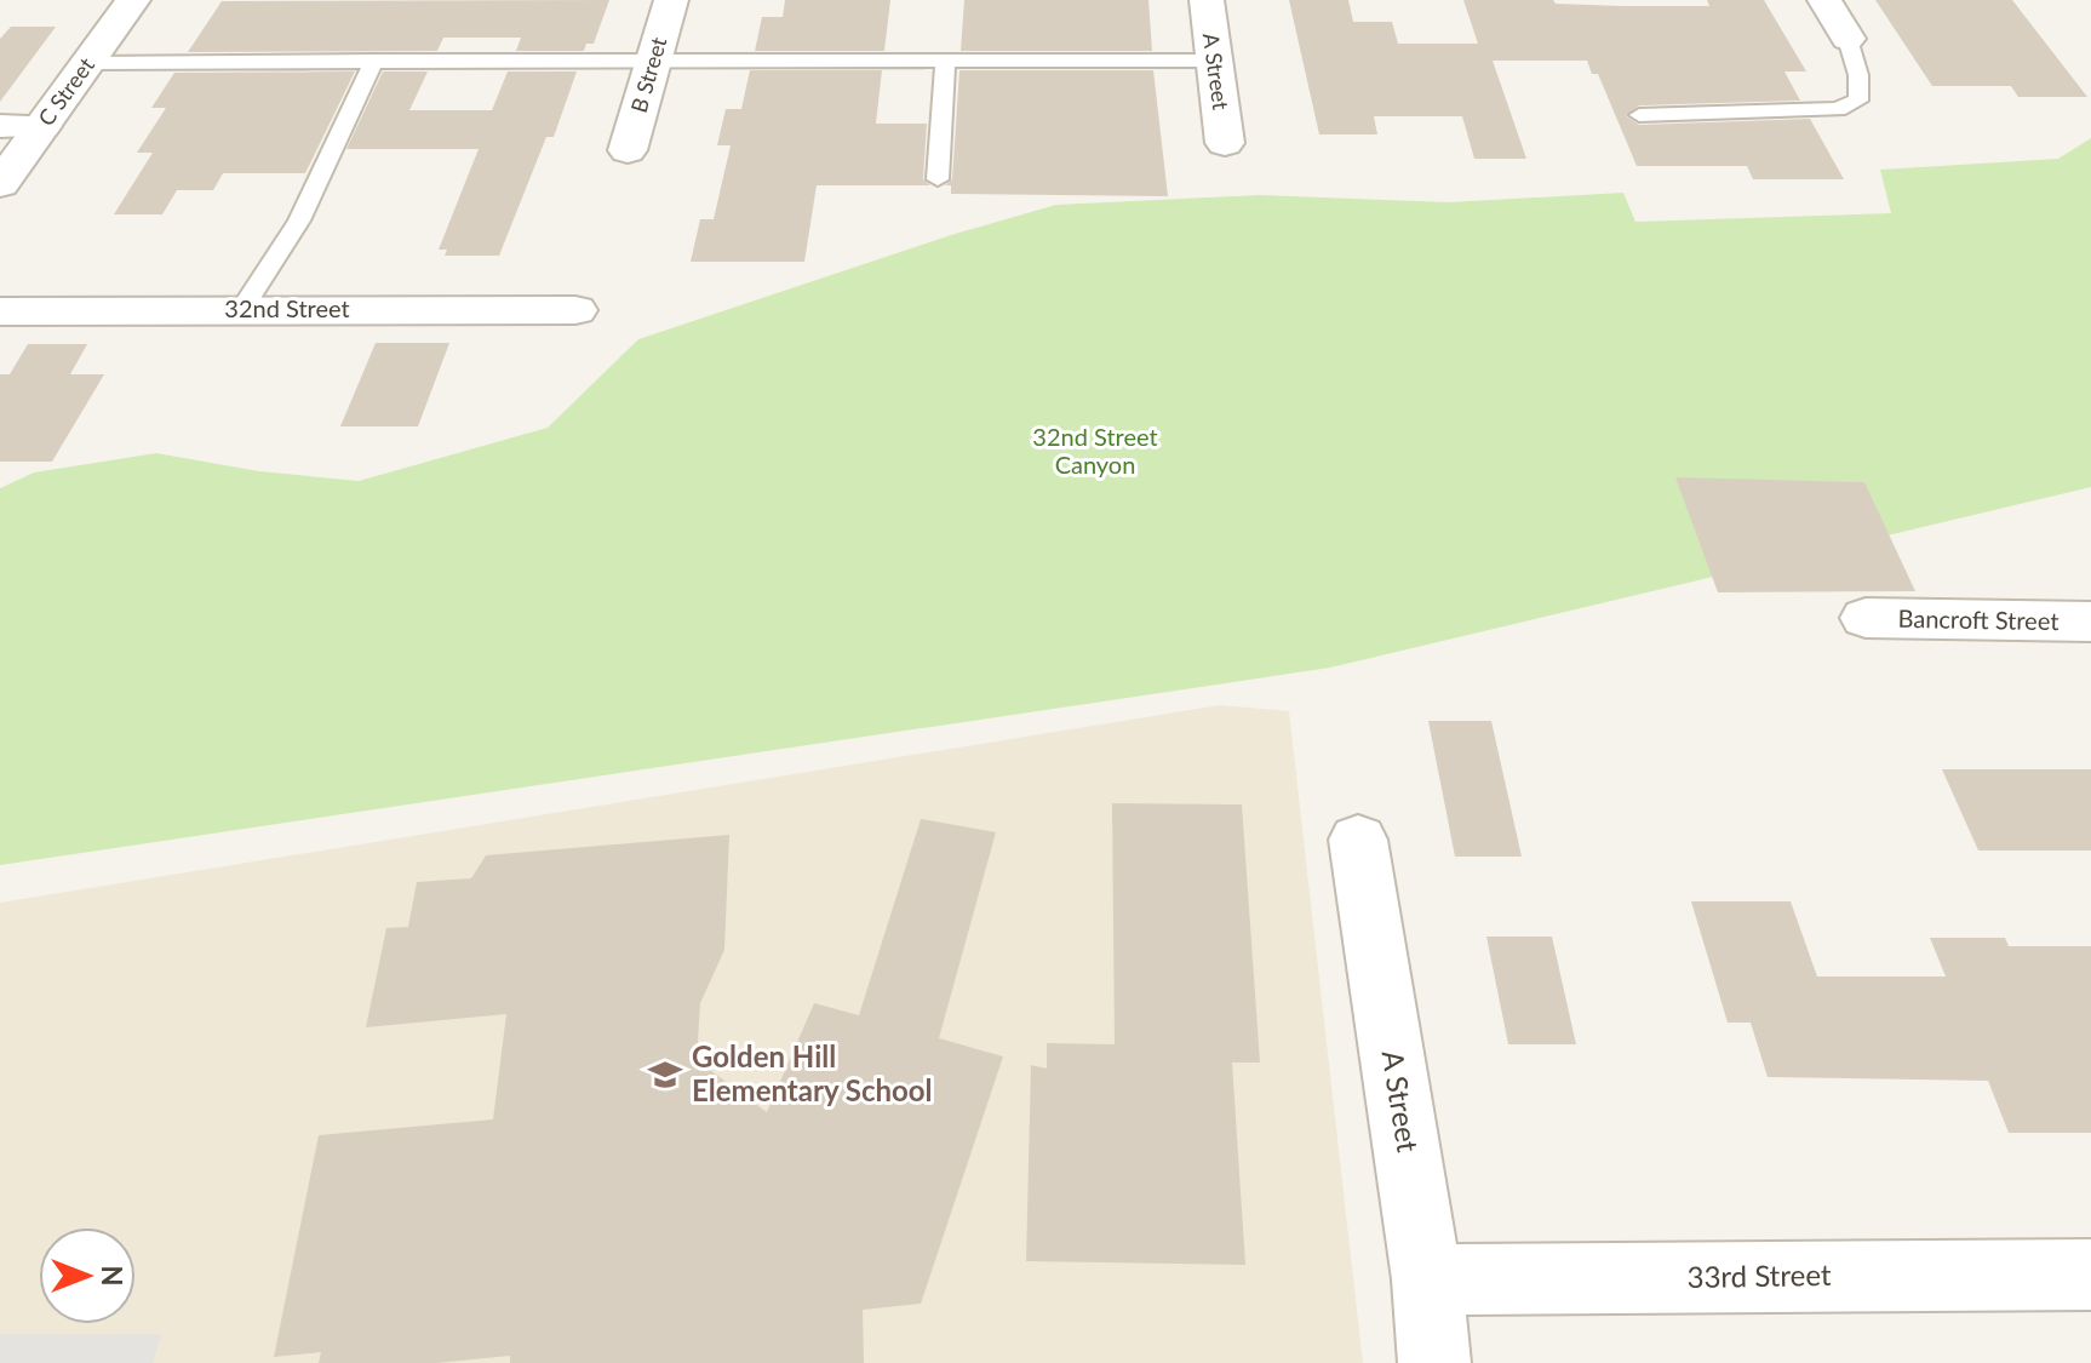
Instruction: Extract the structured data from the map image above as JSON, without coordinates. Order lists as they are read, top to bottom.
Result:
{
  "streets": {
    "street": [
      "A Street",
      "B Street",
      "C Street",
      "32nd Street",
      "Bancroft Street",
      "33rd Street"
    ]
  },
  "crossings": [
    ["A Street", "33rd Street"]
  ],
  "parks": ["32nd Street Canyon"],
  "places": {
    "school or university": ["Golden Hill Elementary School"]
  },
  "north": "right"
}
